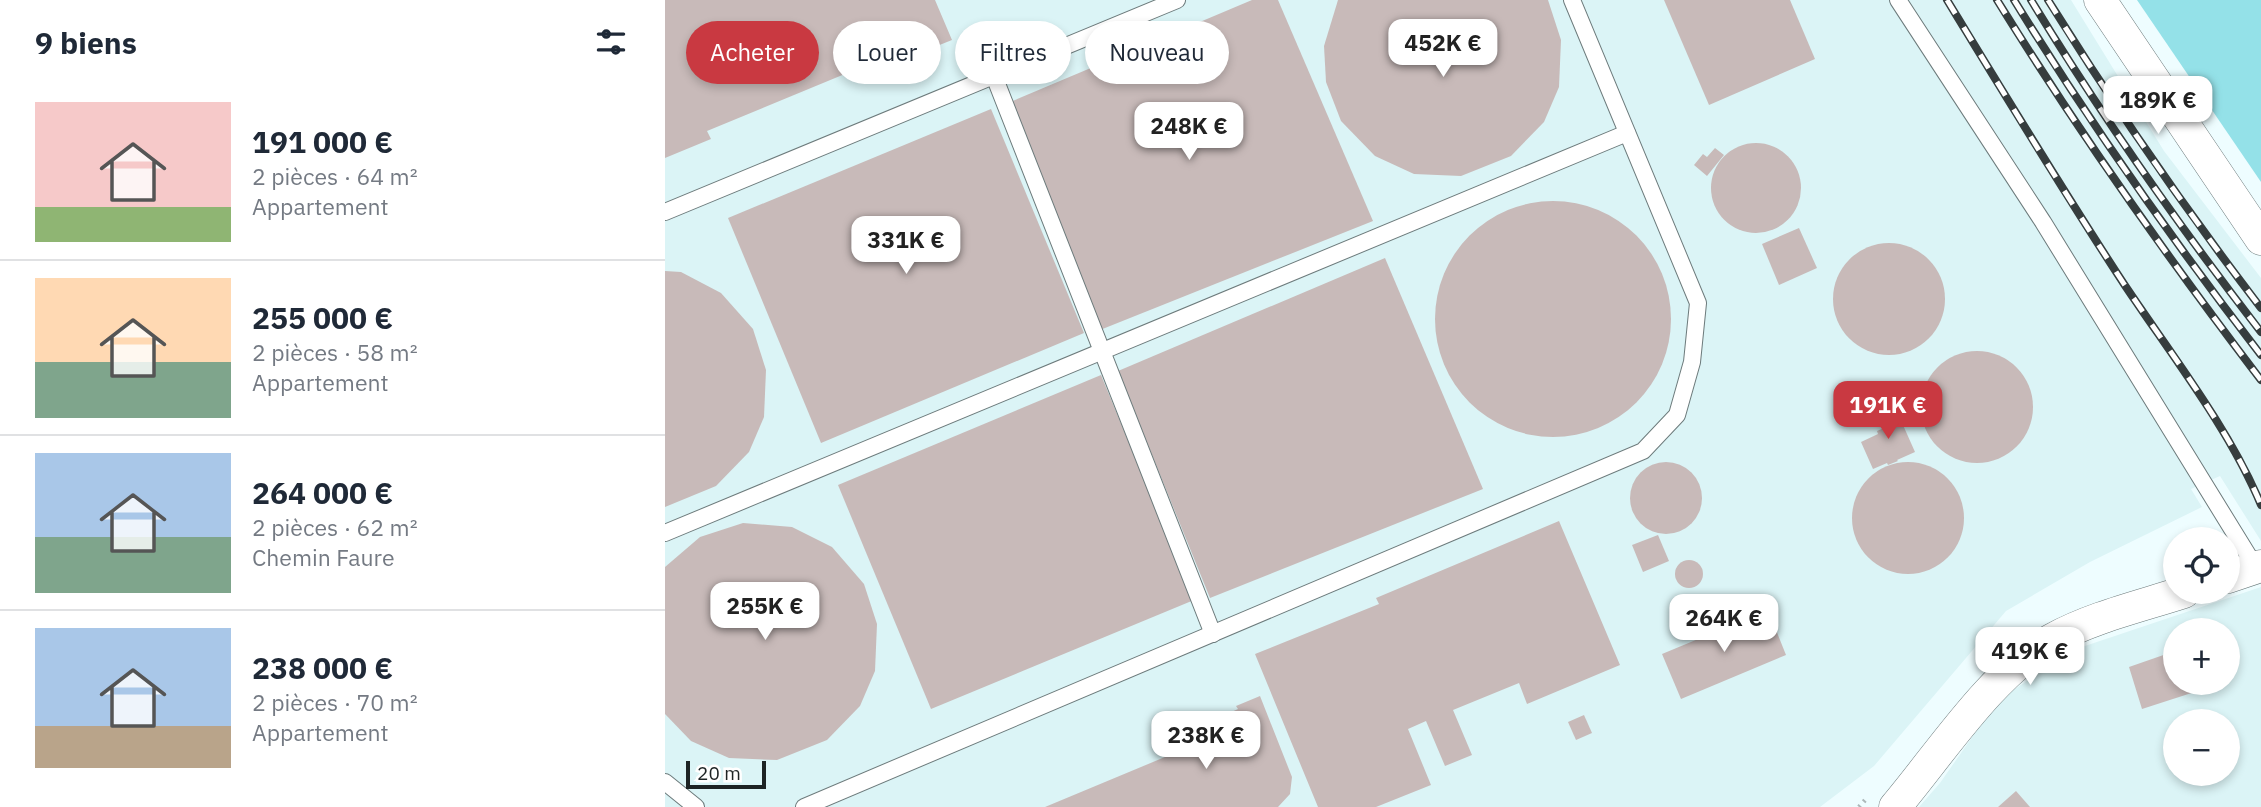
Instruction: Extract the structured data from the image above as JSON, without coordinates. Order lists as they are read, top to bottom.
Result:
{
  "scale_bar": "20 m",
  "page": {
    "heading": "9 biens",
    "price": [
      "452K €",
      "189K €",
      "248K €",
      "331K €",
      "191K €",
      "255K €",
      "264K €",
      "419K €",
      "238K €"
    ],
    "chip": [
      "Acheter",
      "Louer",
      "Filtres",
      "Nouveau"
    ],
    "list": [
      {
        "name": "191 000 €",
        "note": "2 pièces · 64 m² · Appartement"
      },
      {
        "name": "255 000 €",
        "note": "2 pièces · 58 m² · Appartement"
      },
      {
        "name": "264 000 €",
        "note": "2 pièces · 62 m² · Chemin Faure"
      },
      {
        "name": "238 000 €",
        "note": "2 pièces · 70 m² · Appartement"
      }
    ],
    "map_buttons": ["+", "−"],
    "scale": "20 m"
  }
}
